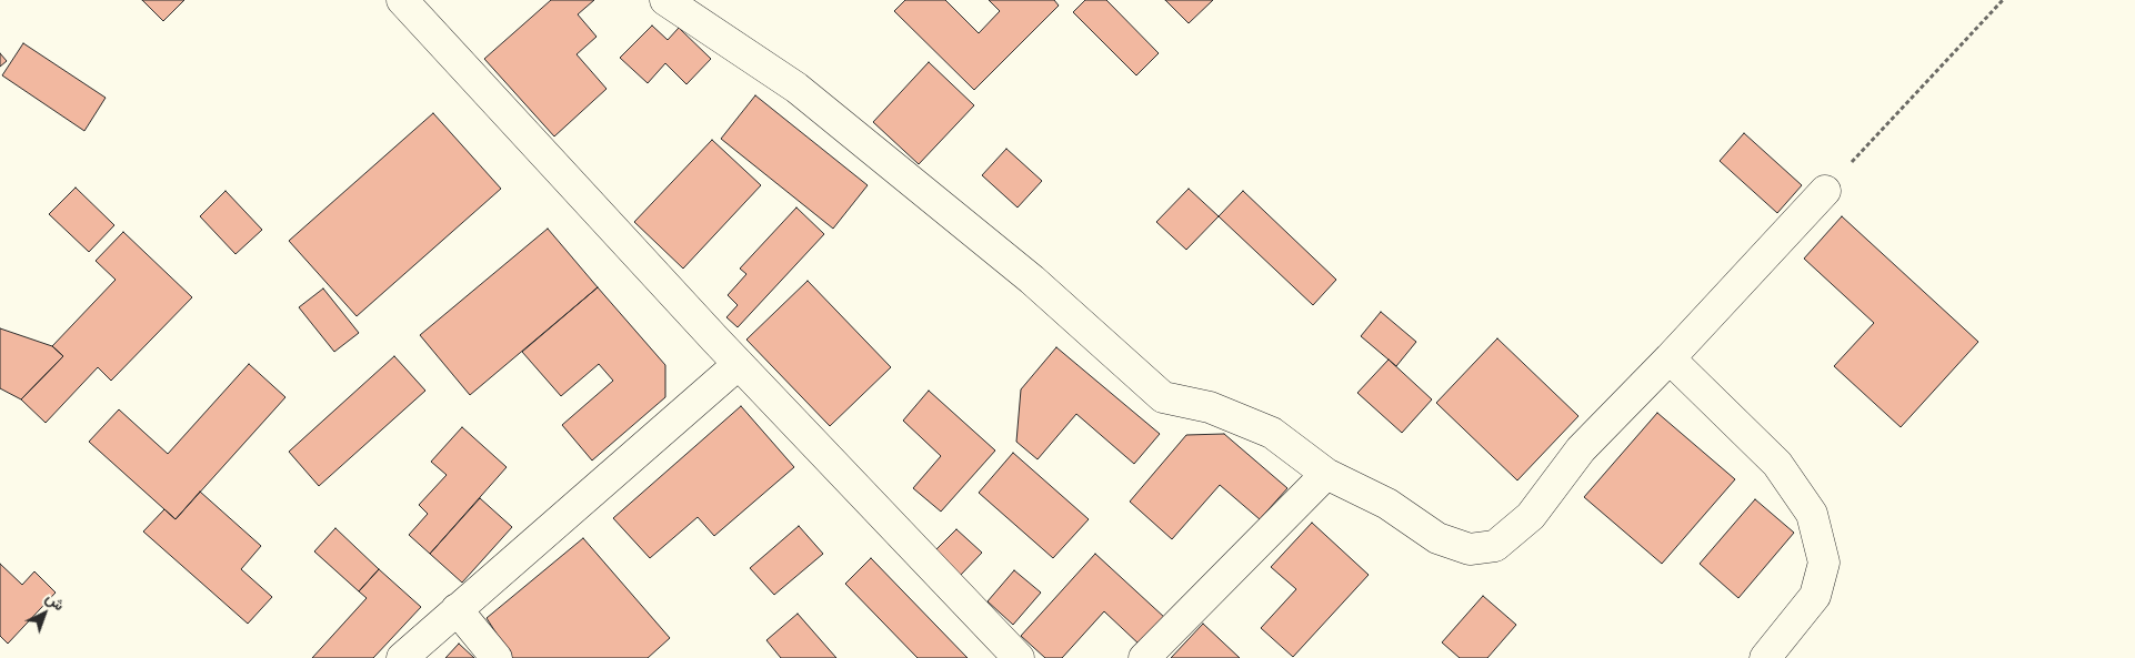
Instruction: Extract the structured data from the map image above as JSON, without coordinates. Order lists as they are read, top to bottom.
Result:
{
  "north": "top right"
}
